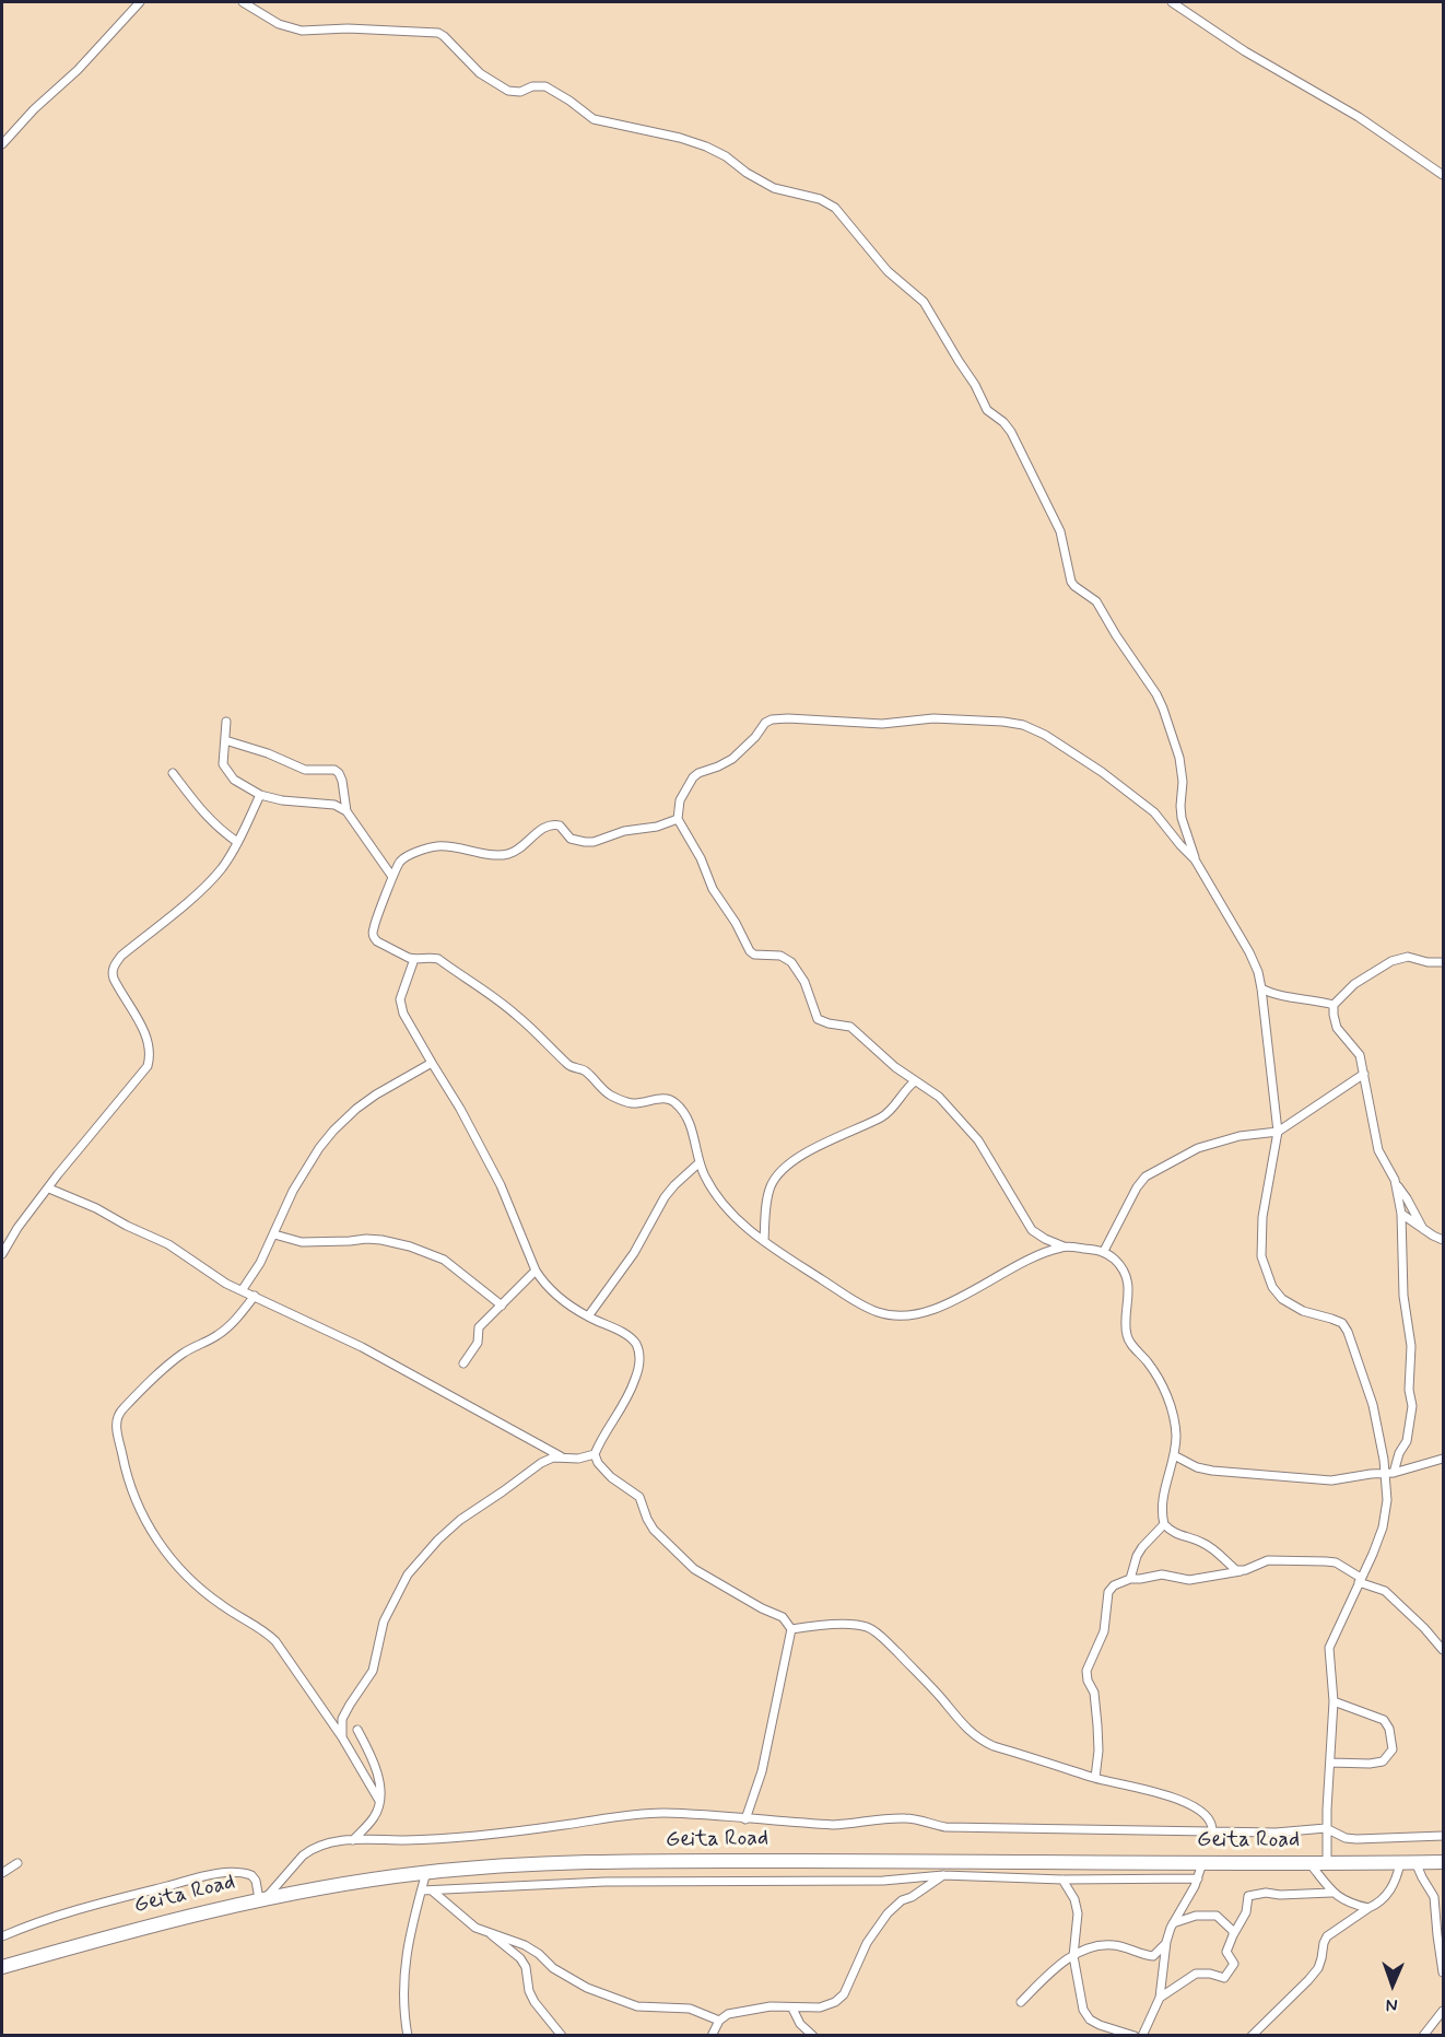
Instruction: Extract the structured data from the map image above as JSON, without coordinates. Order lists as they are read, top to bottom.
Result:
{
  "streets": {
    "highway": ["Geita Road"]
  },
  "north": "bottom"
}
